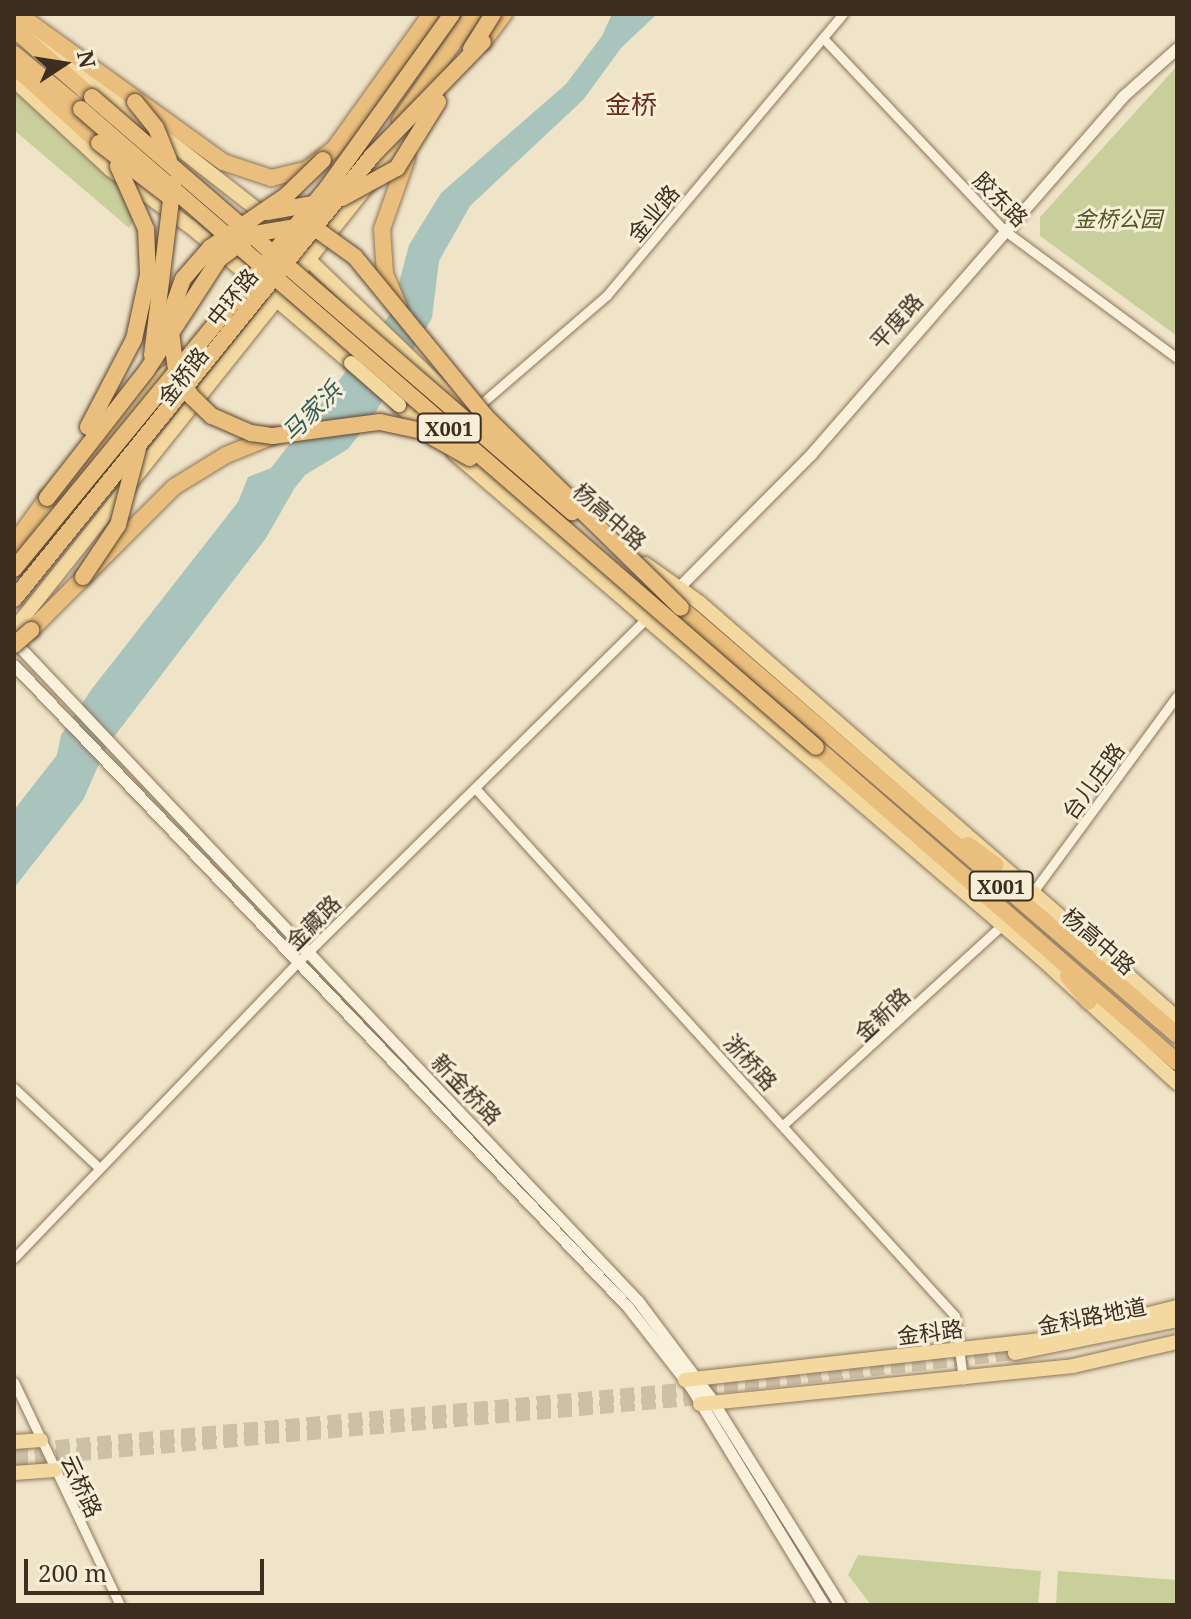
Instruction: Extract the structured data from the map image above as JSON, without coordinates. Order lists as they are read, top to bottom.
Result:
{
  "streets": {
    "highway": ["中环路", "X001", "杨高中路"],
    "main road": ["金桥路", "金科路地道", "金科路"],
    "street": [
      "胶东路",
      "金业路",
      "平度路",
      "台儿庄路",
      "金藏路",
      "金新路",
      "浙桥路",
      "新金桥路",
      "云桥路"
    ]
  },
  "crossings": [
    ["胶东路", "金业路"],
    ["胶东路", "平度路"],
    ["金业路", "杨高中路"],
    ["中环路", "金桥路"],
    ["平度路", "X001"],
    ["平度路", "杨高中路"],
    ["平度路", "金藏路"],
    ["金桥路", "X001"],
    ["金桥路", "杨高中路"],
    ["X001", "金藏路"],
    ["X001", "金新路"],
    ["杨高中路", "台儿庄路"],
    ["金藏路", "浙桥路"],
    ["金藏路", "新金桥路"],
    ["金新路", "浙桥路"],
    ["浙桥路", "金科路"],
    ["新金桥路", "金科路"]
  ],
  "districts": ["金桥"],
  "water": ["马家浜"],
  "parks": ["金桥公园"],
  "scale_bar": "200 m",
  "north": "right"
}
